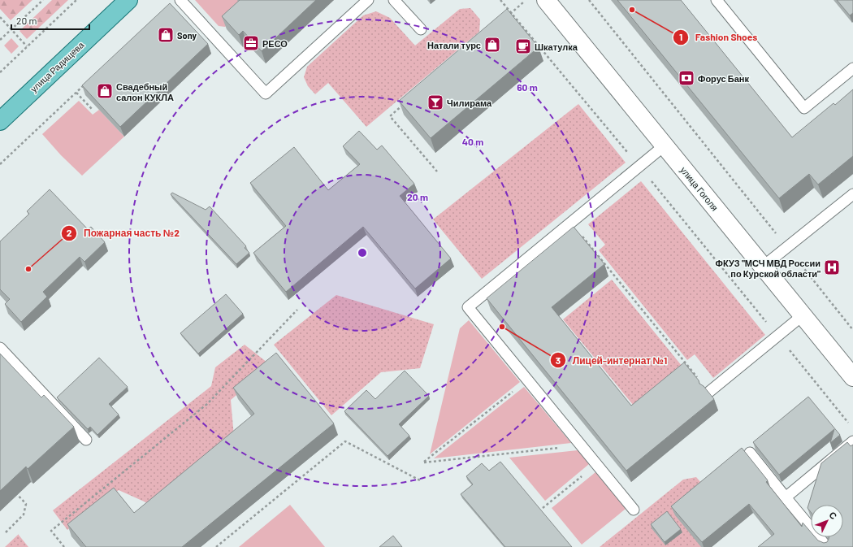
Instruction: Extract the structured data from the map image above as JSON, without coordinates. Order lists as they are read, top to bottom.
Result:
{
  "streets": {
    "main road": ["улица Радищева"],
    "street": ["улица Гоголя"]
  },
  "places": {
    "other": ["Fashion Shoes", "Пожарная часть №2", "Лицей-интернат №1"],
    "shop": ["Sony", "Натали турс", "Свадебный салон КУКЛА"],
    "office": ["РЕСО"],
    "cafe": ["Шкатулка"],
    "bank": ["Форус Банк"],
    "bar": ["Чилирама"],
    "hospital": ["ФКУЗ \"МСЧ МВД России по Курской области\""]
  },
  "scale_bar": "20 m",
  "north": "top right",
  "rings": ["60 m", "40 m", "20 m"]
}
